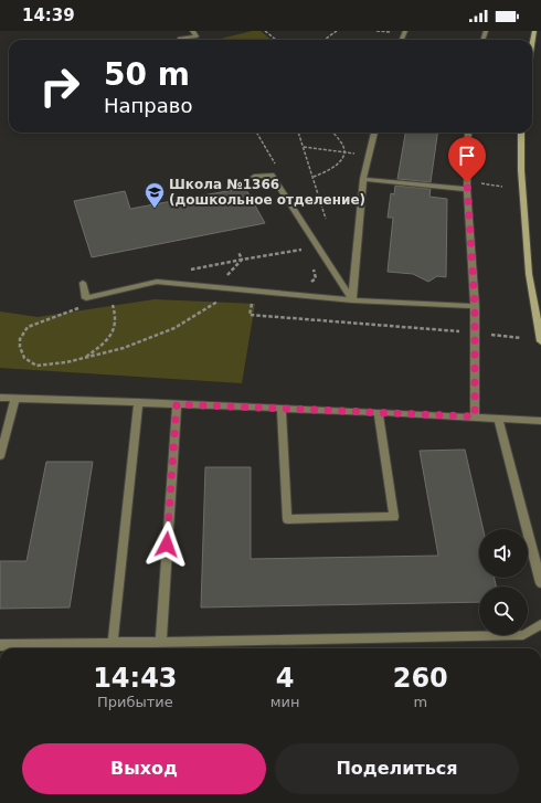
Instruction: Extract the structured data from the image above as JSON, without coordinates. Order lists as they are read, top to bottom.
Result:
{
  "places": {
    "school or university": ["Школа №1366 (дошкольное отделение)"]
  },
  "page": {
    "status": "14:39",
    "turn": ["50 m", "Направо"],
    "eta": [
      "14:43",
      "Прибытие",
      "4",
      "мин",
      "260",
      "m"
    ],
    "buttons": ["Выход", "Поделиться"]
  }
}
